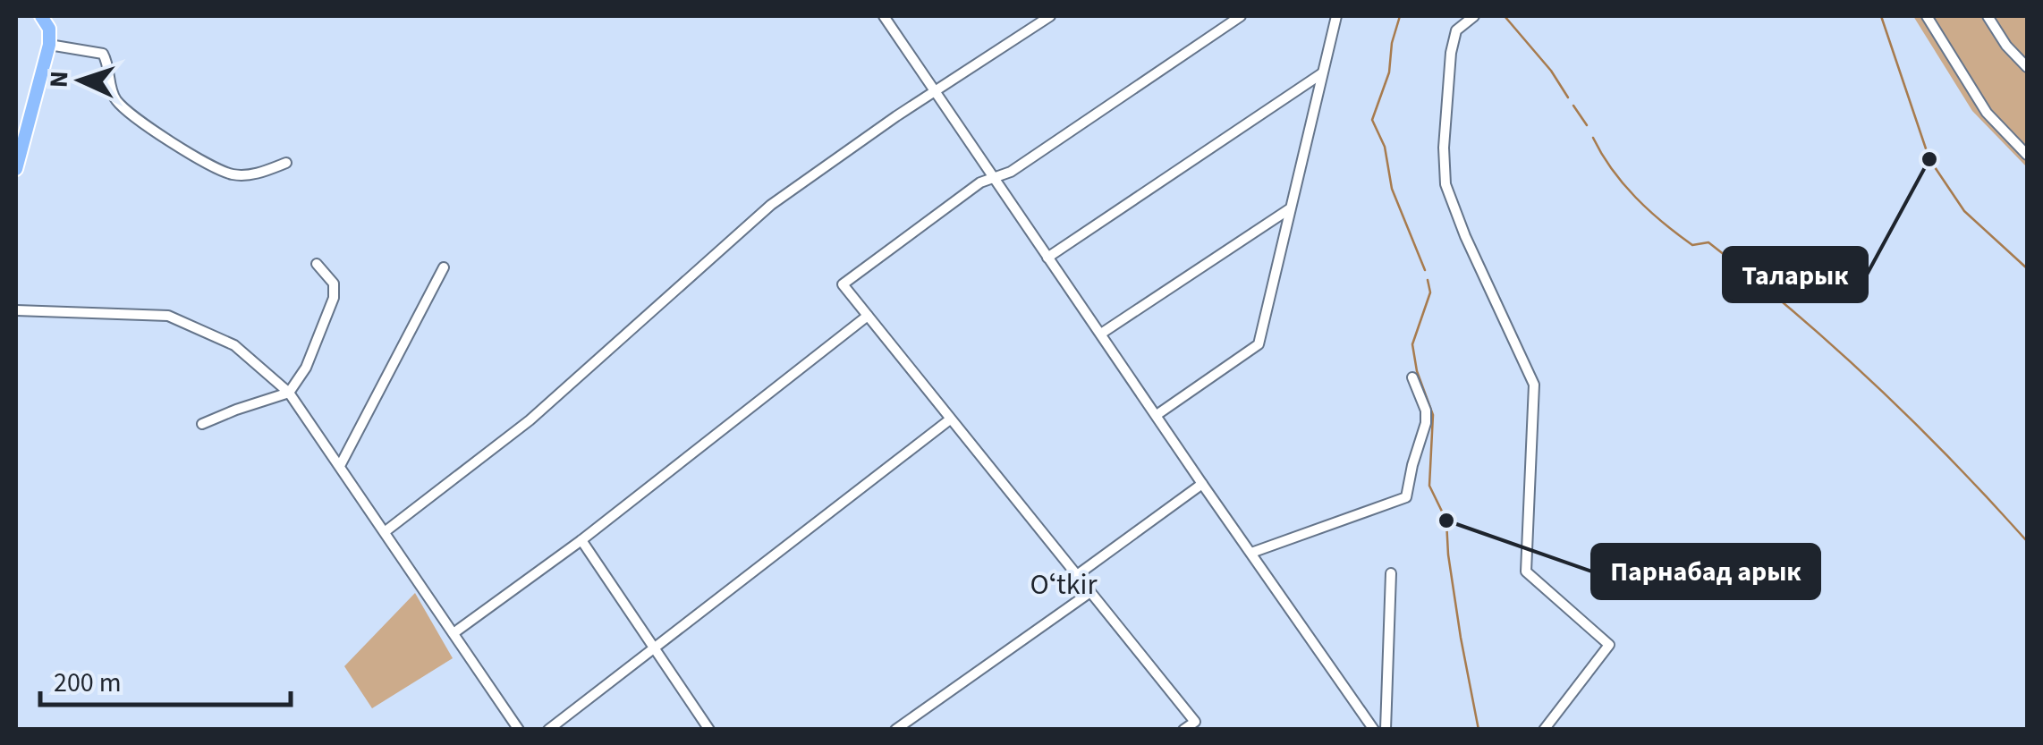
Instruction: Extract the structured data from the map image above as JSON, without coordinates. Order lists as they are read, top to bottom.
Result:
{
  "districts": ["Oʻtkir"],
  "places": ["Таларык", "Парнабад арык"],
  "scale_bar": "200 m",
  "north": "left"
}
